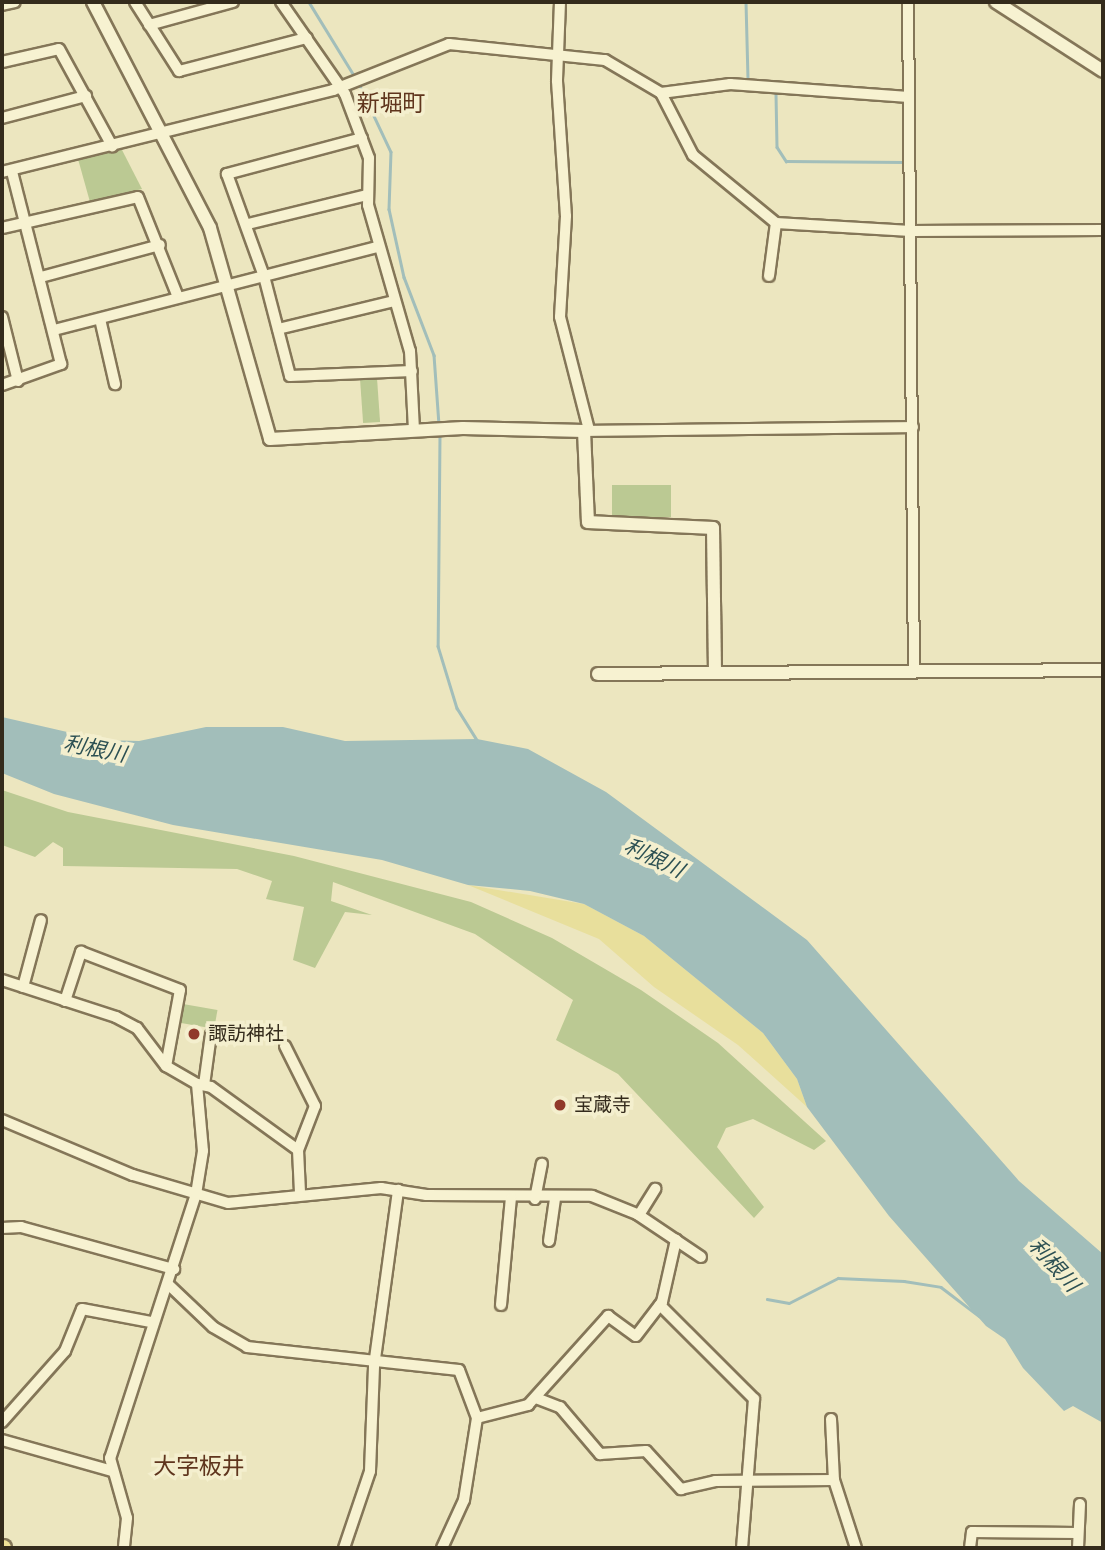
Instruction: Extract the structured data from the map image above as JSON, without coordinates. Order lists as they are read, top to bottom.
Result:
{
  "districts": ["新堀町", "大字板井"],
  "water": ["利根川"],
  "places": ["諏訪神社", "宝蔵寺"]
}
